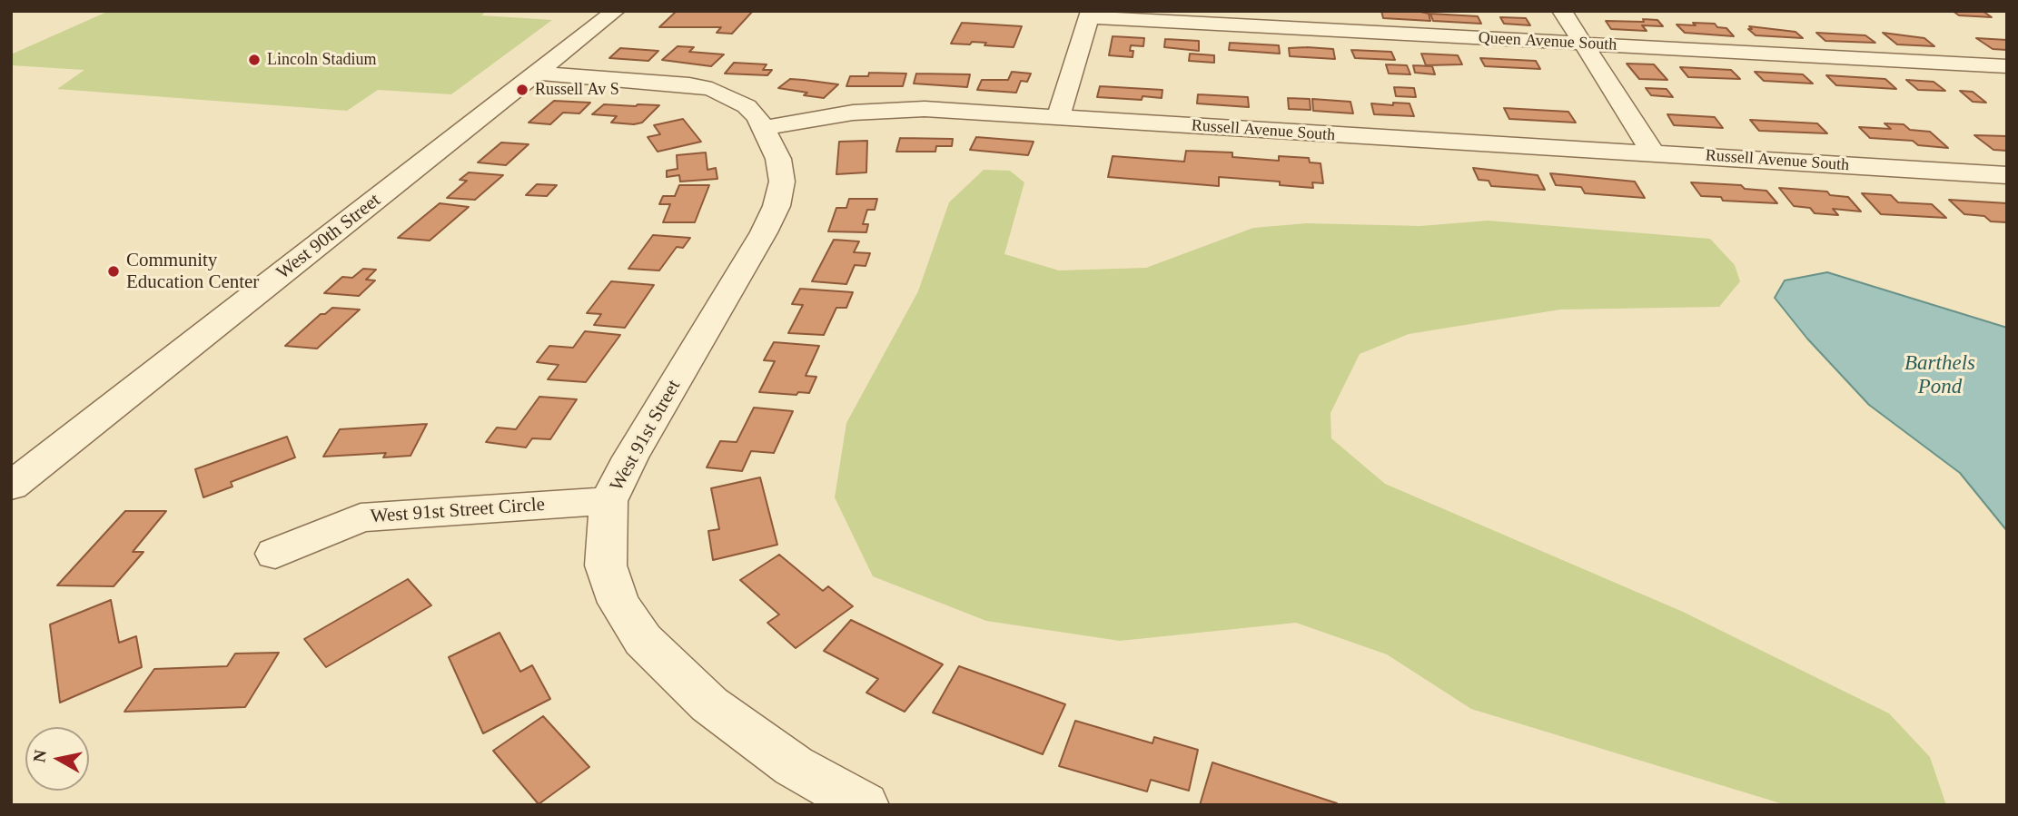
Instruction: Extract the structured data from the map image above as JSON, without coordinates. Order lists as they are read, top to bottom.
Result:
{
  "streets": {
    "street": [
      "Queen Avenue South",
      "Russell Avenue South",
      "West 90th Street",
      "West 91st Street",
      "West 91st Street Circle"
    ]
  },
  "crossings": [
    ["Russell Avenue South", "West 91st Street"],
    ["West 91st Street", "West 91st Street Circle"]
  ],
  "water": ["Barthels Pond"],
  "places": ["Lincoln Stadium", "Russell Av S", "Community Education Center"],
  "north": "left"
}
